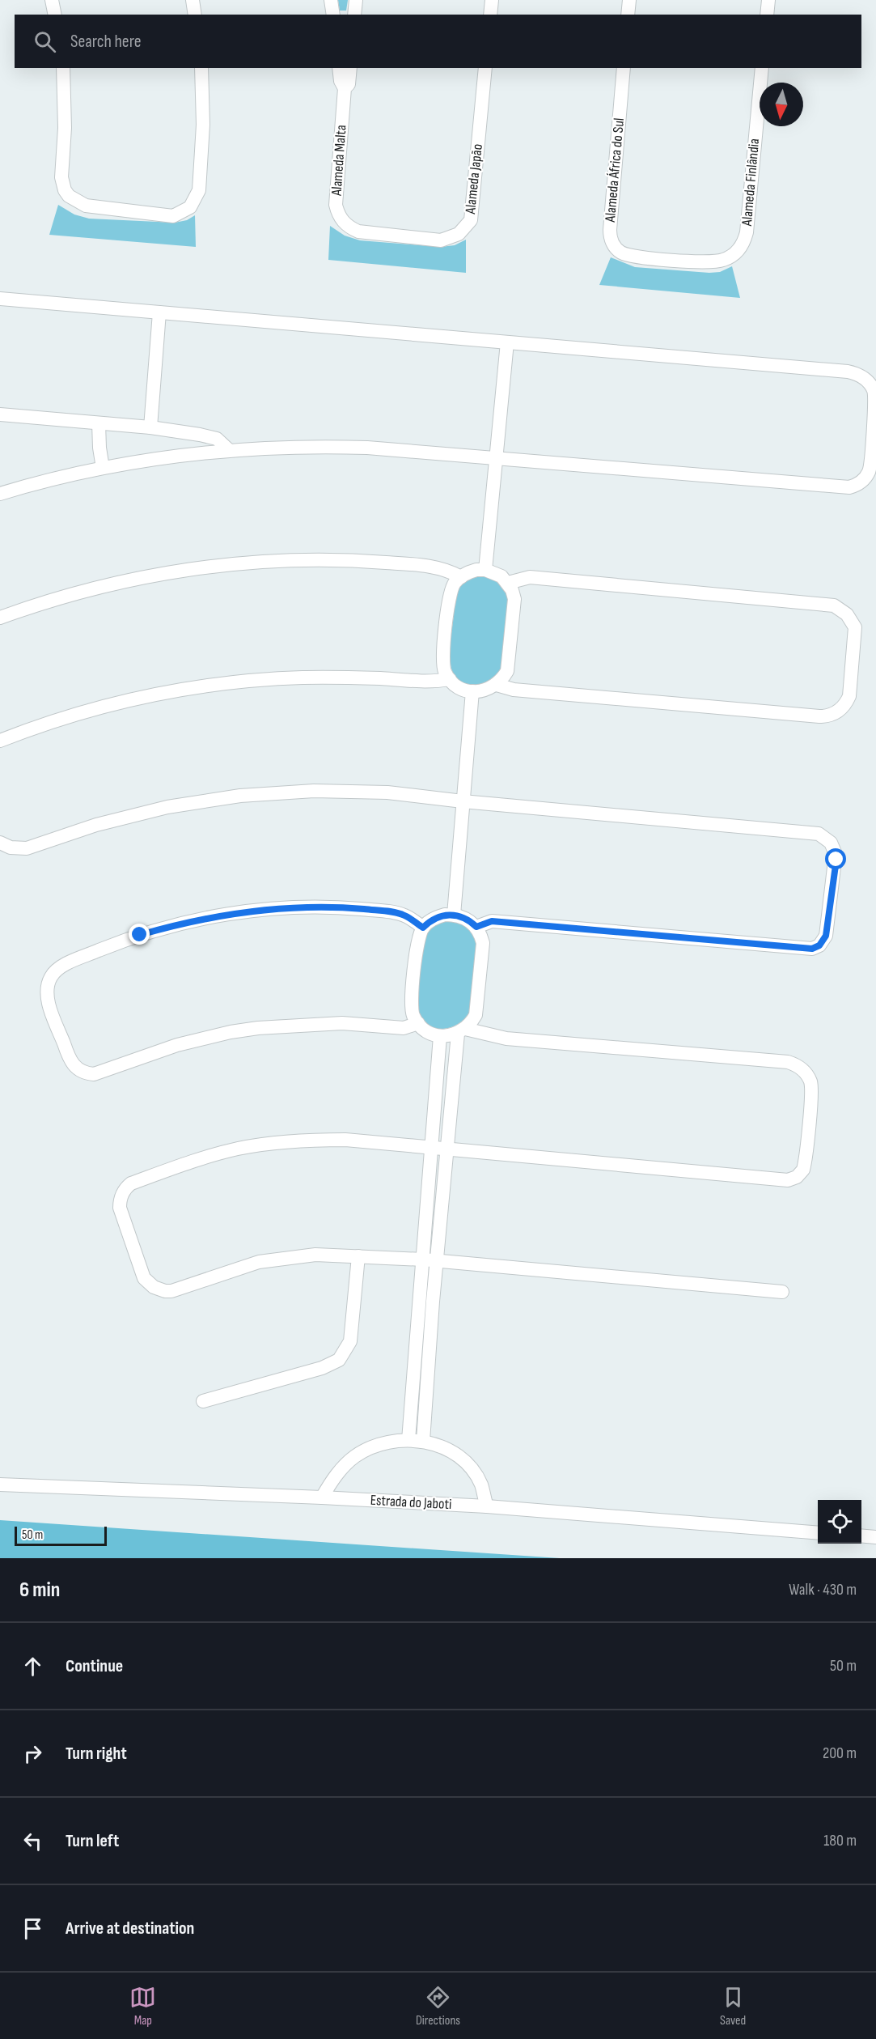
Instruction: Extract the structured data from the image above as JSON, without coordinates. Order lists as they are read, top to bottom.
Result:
{
  "streets": {
    "street": [
      "Alameda Malta",
      "Alameda África do Sul",
      "Alameda Japão",
      "Alameda Finlândia",
      "Estrada do Jaboti"
    ]
  },
  "crossings": [
    ["Alameda Malta", "Alameda Japão"],
    ["Alameda África do Sul", "Alameda Finlândia"]
  ],
  "scale_bar": "50 m",
  "north": "bottom",
  "page": {
    "search": "Search here",
    "scale": "50 m",
    "heading": ["6 min", "Walk · 430 m"],
    "list": [
      ["Continue", "50 m"],
      ["Turn right", "200 m"],
      ["Turn left", "180 m"],
      "Arrive at destination"
    ],
    "nav": ["Map", "Directions", "Saved"]
  }
}
